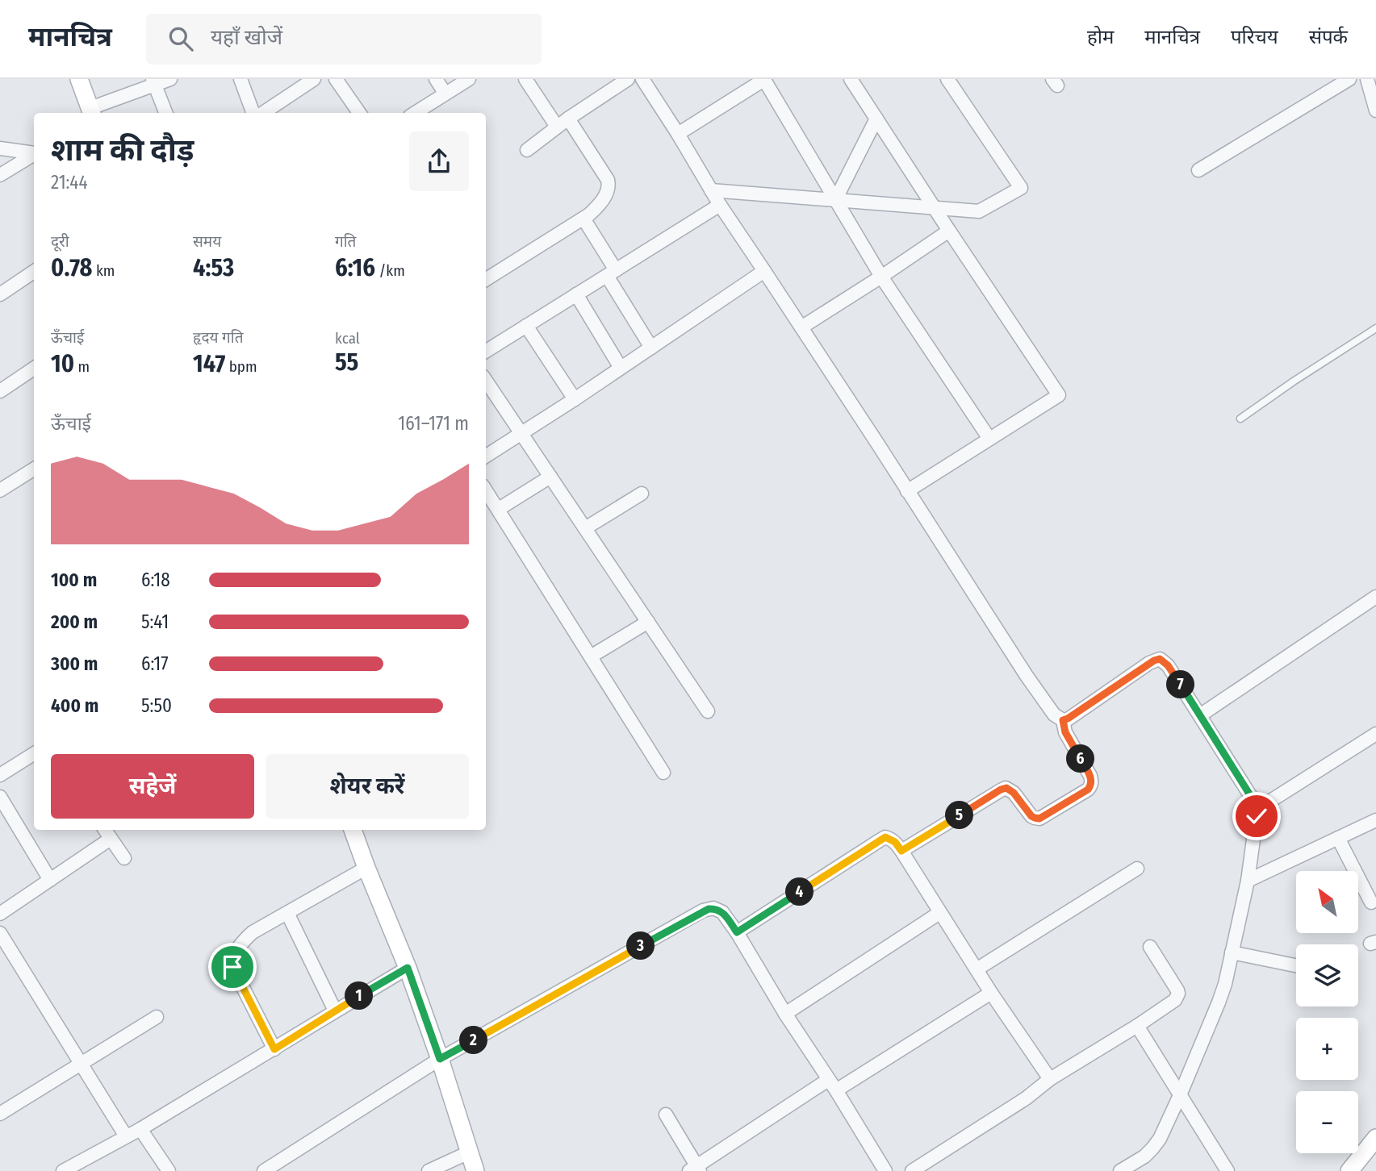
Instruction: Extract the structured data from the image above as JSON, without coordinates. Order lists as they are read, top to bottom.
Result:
{
  "north": "top left",
  "page": {
    "header": "मानचित्र",
    "search": "यहाँ खोजें",
    "nav": [
      "होम",
      "मानचित्र",
      "परिचय",
      "संपर्क"
    ],
    "heading": ["शाम की दौड़", "21:44"],
    "stats": [
      ["दूरी", "0.78 km"],
      ["समय", "4:53"],
      ["गति", "6:16 /km"],
      ["ऊँचाई", "10 m"],
      ["हृदय गति", "147 bpm"],
      ["kcal", "55"]
    ],
    "chart": ["ऊँचाई", "161–171 m"],
    "list": [
      {
        "name": "100 m",
        "note": "6:18"
      },
      {
        "name": "200 m",
        "note": "5:41"
      },
      {
        "name": "300 m",
        "note": "6:17"
      },
      {
        "name": "400 m",
        "note": "5:50"
      }
    ],
    "pins": [
      "7",
      "6",
      "5",
      "4",
      "3",
      "1",
      "2"
    ],
    "buttons": ["सहेजें", "शेयर करें"],
    "map_buttons": ["+", "−"]
  }
}
